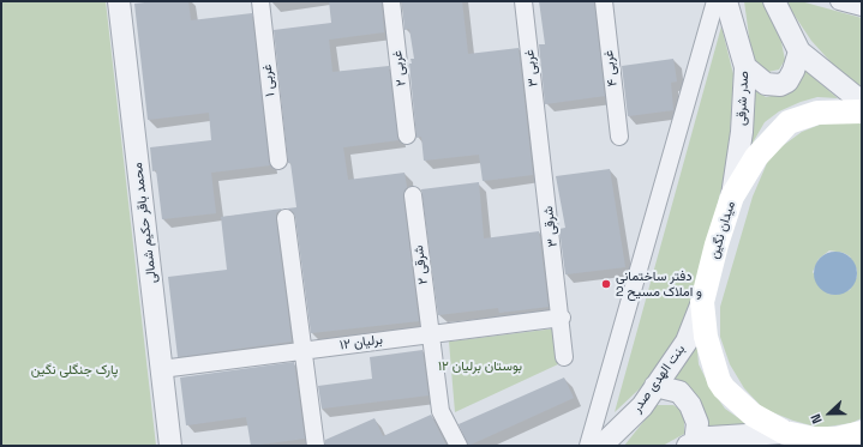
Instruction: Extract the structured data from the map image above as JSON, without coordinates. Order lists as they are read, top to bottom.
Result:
{
  "streets": {
    "main road": ["میدان نگین"],
    "street": [
      "۲ غربی",
      "۳ غربی",
      "۴ غربی",
      "۱ غربی",
      "صدر شرقی",
      "محمد باقر حکیم شمالی",
      "۳ شرقی",
      "۲ شرقی",
      "برلیان ۱۲",
      "بنت الهدی صدر"
    ]
  },
  "crossings": [
    ["۳ غربی", "۳ شرقی"],
    ["صدر شرقی", "میدان نگین"],
    ["محمد باقر حکیم شمالی", "برلیان ۱۲"],
    ["۳ شرقی", "برلیان ۱۲"],
    ["میدان نگین", "بنت الهدی صدر"],
    ["۲ شرقی", "برلیان ۱۲"]
  ],
  "parks": ["بوستان برلیان ۱۲", "پارک جنگلی نگین"],
  "places": ["دفتر ساختمانی و املاک مسیح 2"],
  "north": "left"
}
